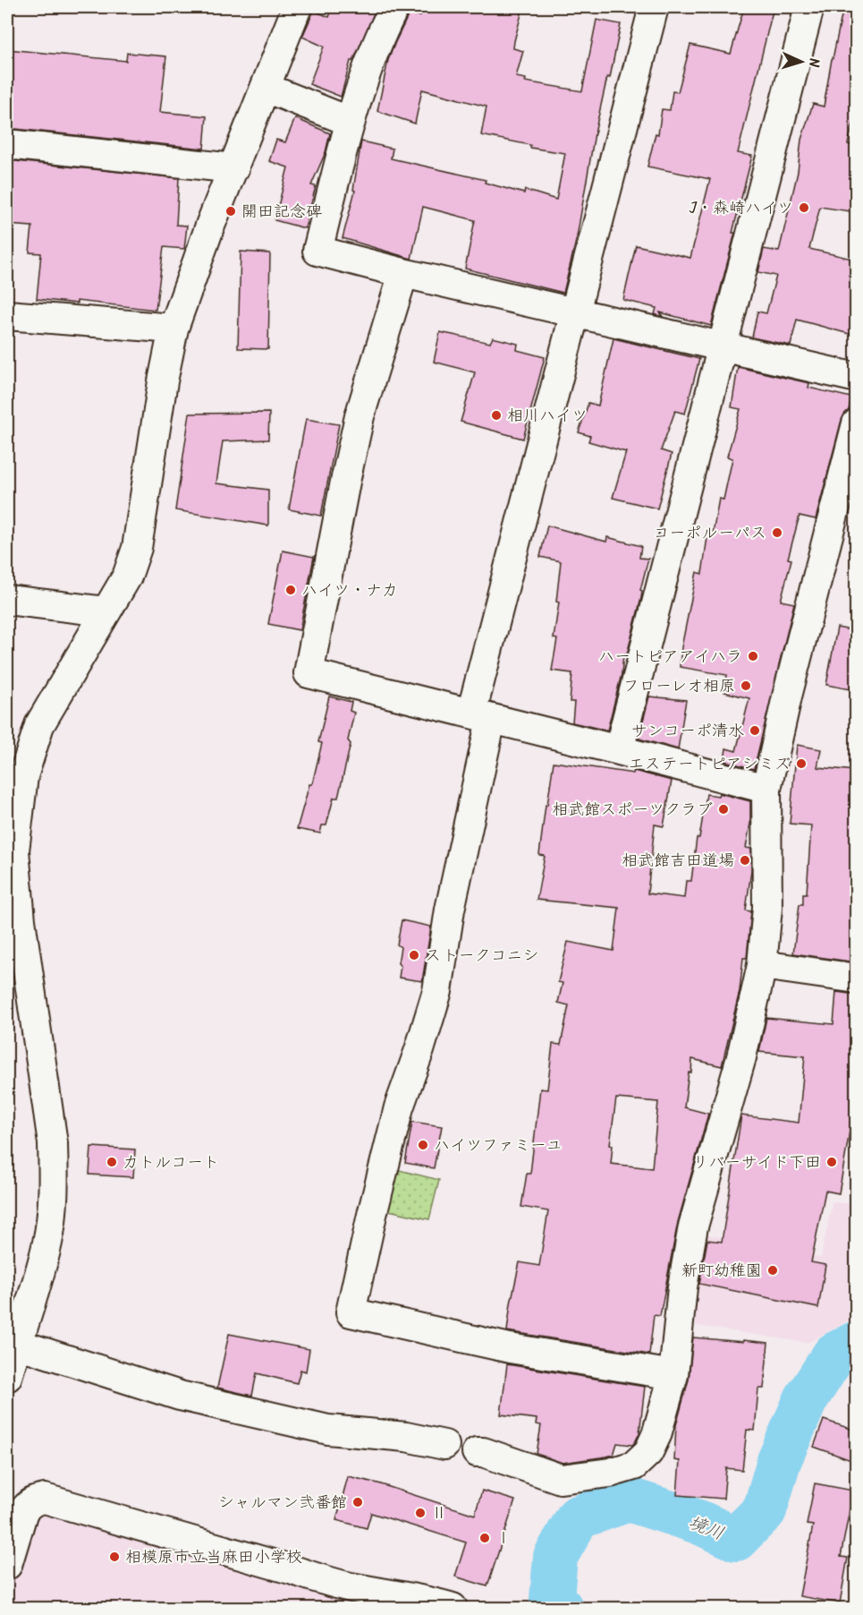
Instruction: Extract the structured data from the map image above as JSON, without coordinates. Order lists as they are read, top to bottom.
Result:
{
  "water": ["境川"],
  "places": [
    "J・森崎ハイツ",
    "開田記念碑",
    "相川ハイツ",
    "コーポルーパス",
    "ハイツ・ナカ",
    "ハートピアアイハラ",
    "フローレオ相原",
    "サンコーポ清水",
    "エステートピアシミズ",
    "相武館スポーツクラブ",
    "相武館吉田道場",
    "ストークコニシ",
    "ハイツファミーユ",
    "カトルコート",
    "リバーサイド下田",
    "新町幼稚園",
    "シャルマン弐番館",
    "Ⅱ",
    "Ⅰ",
    "相模原市立当麻田小学校"
  ],
  "north": "right"
}
